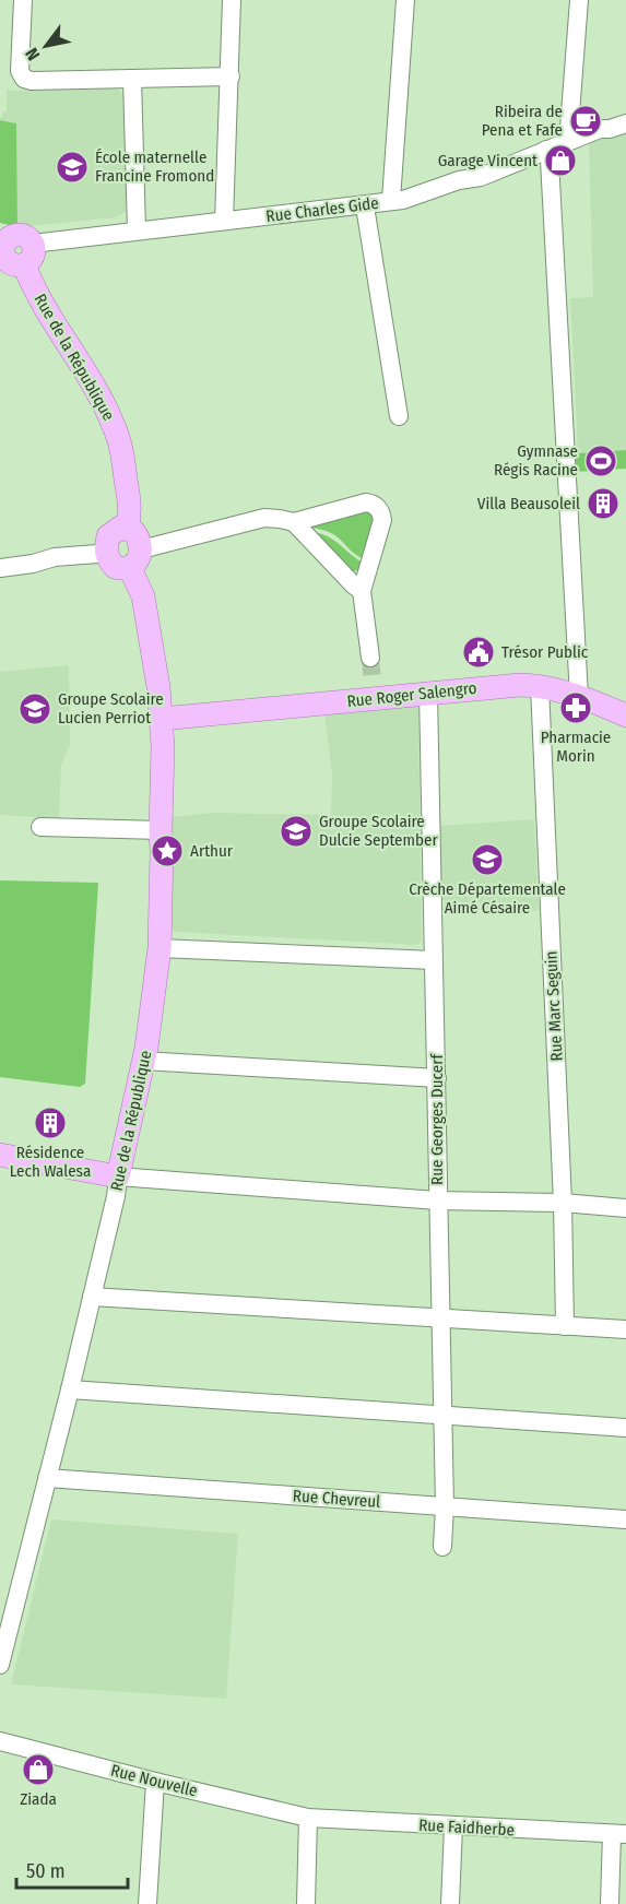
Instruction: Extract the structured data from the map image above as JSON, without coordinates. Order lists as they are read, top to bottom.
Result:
{
  "streets": {
    "main road": ["Rue de la République", "Rue Roger Salengro"],
    "street": [
      "Rue Charles Gide",
      "Rue Marc Seguin",
      "Rue Georges Ducerf",
      "Rue Chevreul",
      "Rue Nouvelle",
      "Rue Faidherbe"
    ]
  },
  "crossings": [
    ["Rue Charles Gide", "Rue de la République"],
    ["Rue de la République", "Rue Roger Salengro"],
    ["Rue de la République", "Rue Chevreul"],
    ["Rue Roger Salengro", "Rue Marc Seguin"],
    ["Rue Roger Salengro", "Rue Georges Ducerf"],
    ["Rue Georges Ducerf", "Rue Chevreul"],
    ["Rue Nouvelle", "Rue Faidherbe"]
  ],
  "places": {
    "cafe": ["Ribeira de Pena et Fafe"],
    "shop": ["Garage Vincent", "Ziada"],
    "school or university": [
      "École maternelle Francine Fromond",
      "Groupe Scolaire Lucien Perriot",
      "Groupe Scolaire Dulcie September",
      "Crèche Départementale Aimé Césaire"
    ],
    "sports": ["Gymnase Régis Racine"],
    "building": ["Villa Beausoleil", "Résidence Lech Walesa"],
    "public building": ["Trésor Public"],
    "pharmacy": ["Pharmacie Morin"],
    "place": ["Arthur"]
  },
  "scale_bar": "50 m",
  "north": "bottom left"
}
